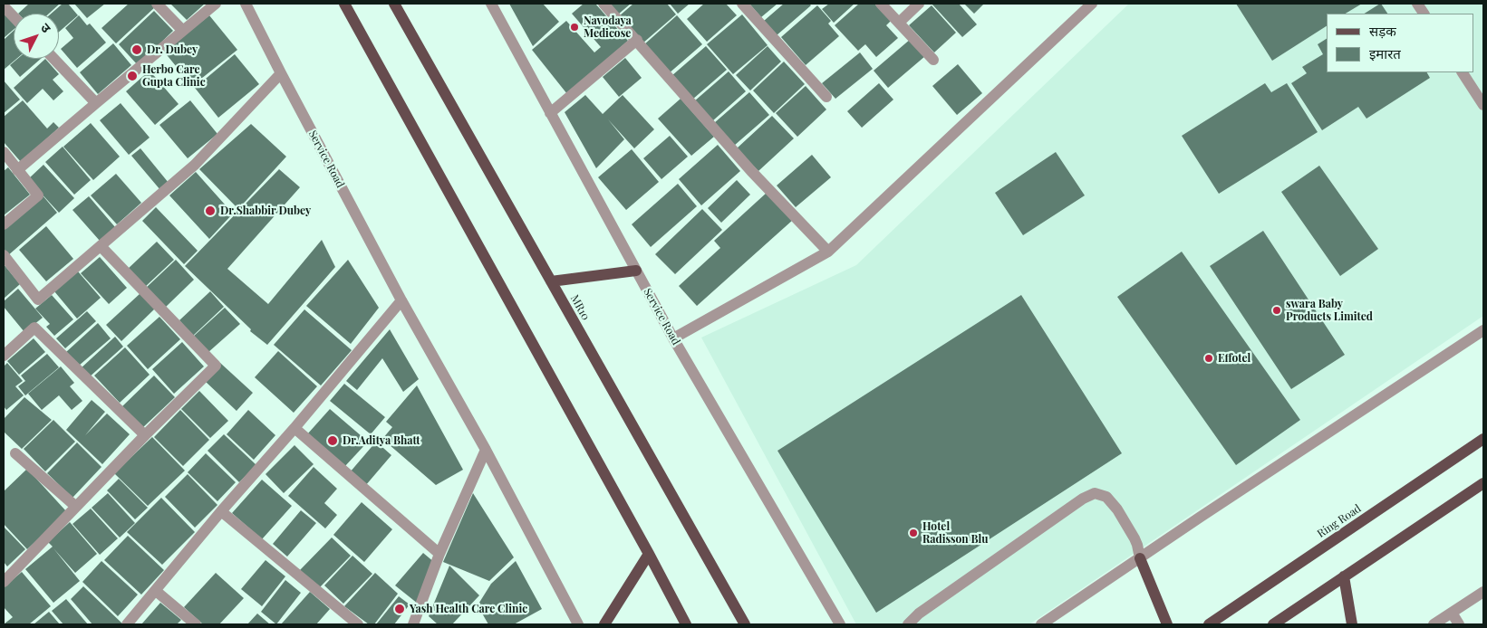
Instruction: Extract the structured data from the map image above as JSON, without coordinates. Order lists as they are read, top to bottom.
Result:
{
  "streets": {
    "main road": ["MR10", "Ring Road"],
    "street": ["Service Road"]
  },
  "places": [
    "Navodaya Medicose",
    "Dr. Dubey",
    "Herbo Care Gupta Clinic",
    "Dr.Shabbir Dubey",
    "swara Baby Products Limited",
    "Effotel",
    "Dr.Aditya Bhatt",
    "Hotel Radisson Blu",
    "Yash Health Care Clinic"
  ],
  "legend": ["सड़क", "इमारत"],
  "north": "top right"
}
